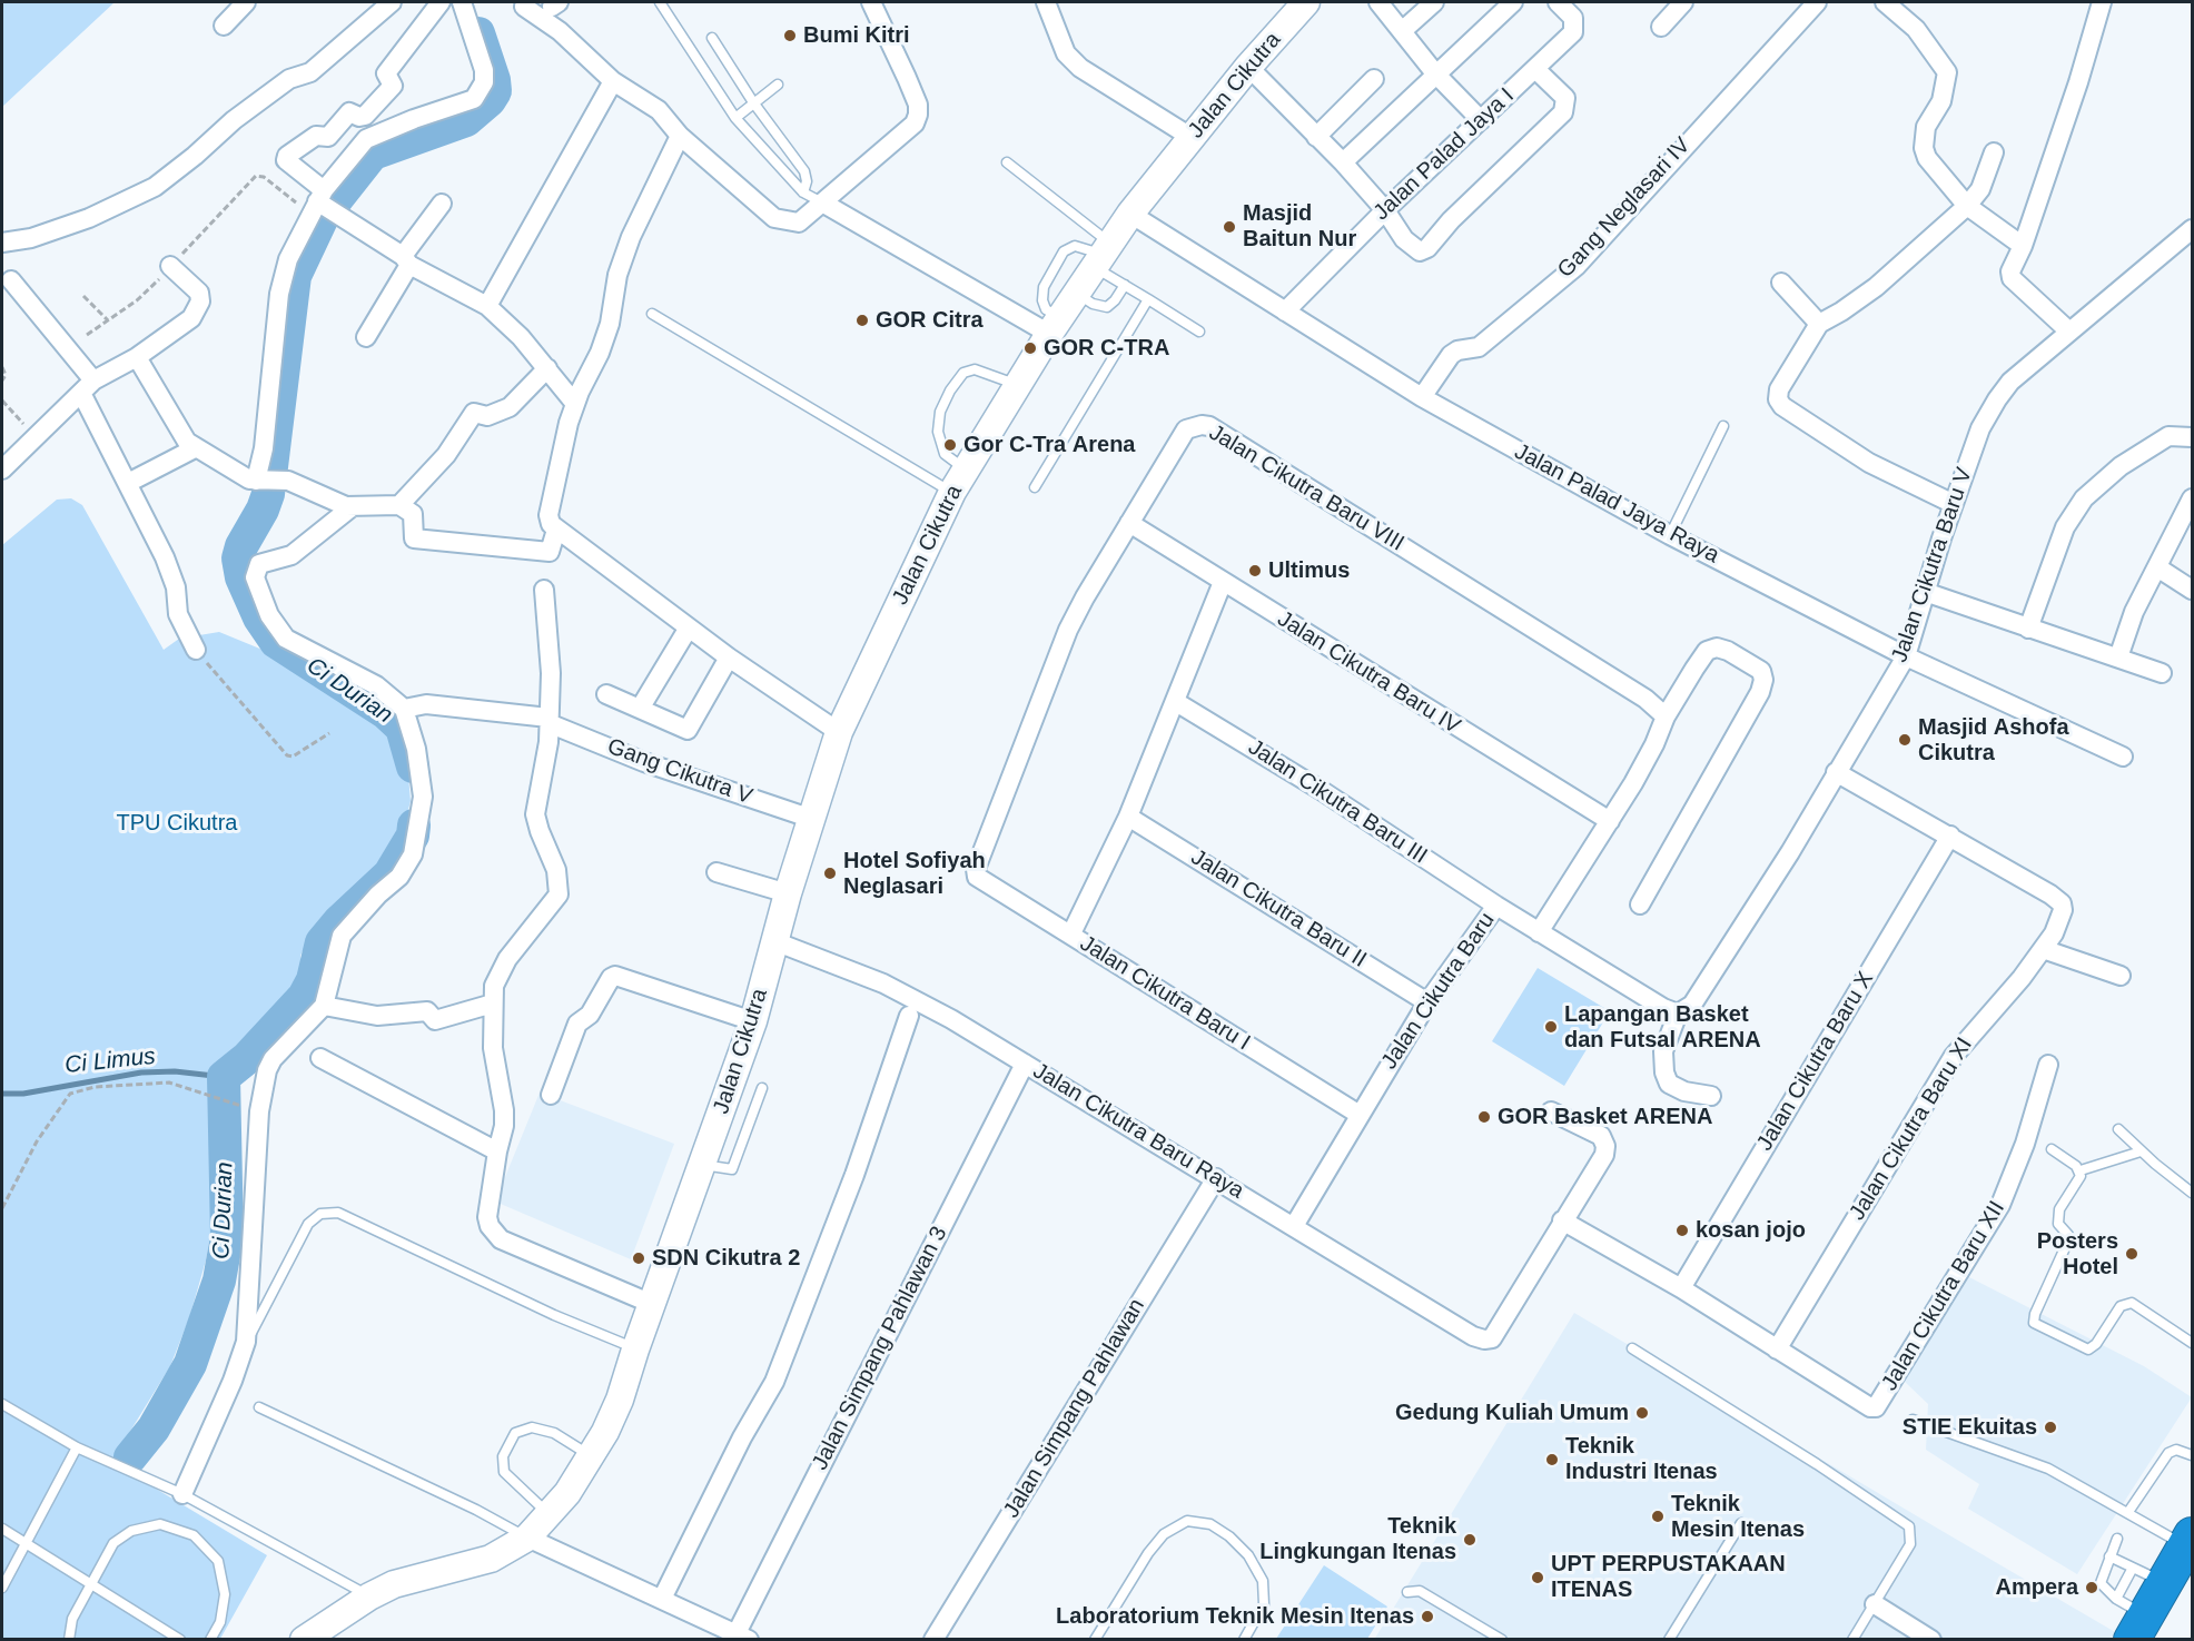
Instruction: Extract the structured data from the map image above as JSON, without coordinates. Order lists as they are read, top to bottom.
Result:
{
  "streets": {
    "main road": ["Jalan Cikutra"],
    "street": [
      "Jalan Palad Jaya I",
      "Gang Neglasari IV",
      "Jalan Cikutra Baru VIII",
      "Jalan Palad Jaya Raya",
      "Jalan Cikutra Baru V",
      "Jalan Cikutra Baru IV",
      "Gang Cikutra V",
      "Jalan Cikutra Baru III",
      "Jalan Cikutra Baru II",
      "Jalan Cikutra Baru",
      "Jalan Cikutra Baru I",
      "Jalan Cikutra Baru X",
      "Jalan Cikutra Baru XI",
      "Jalan Cikutra Baru Raya",
      "Jalan Cikutra Baru XII",
      "Jalan Simpang Pahlawan 3",
      "Jalan Simpang Pahlawan"
    ]
  },
  "crossings": [
    ["Jalan Cikutra", "Jalan Palad Jaya Raya"],
    ["Jalan Cikutra", "Gang Cikutra V"],
    ["Jalan Cikutra", "Jalan Cikutra Baru Raya"],
    ["Jalan Palad Jaya I", "Jalan Palad Jaya Raya"],
    ["Gang Neglasari IV", "Jalan Palad Jaya Raya"],
    ["Jalan Cikutra Baru VIII", "Jalan Cikutra Baru IV"],
    ["Jalan Cikutra Baru VIII", "Jalan Cikutra Baru I"],
    ["Jalan Palad Jaya Raya", "Jalan Cikutra Baru V"],
    ["Jalan Cikutra Baru V", "Jalan Cikutra Baru"],
    ["Jalan Cikutra Baru V", "Jalan Cikutra Baru XI"],
    ["Jalan Cikutra Baru III", "Jalan Cikutra Baru"],
    ["Jalan Cikutra Baru II", "Jalan Cikutra Baru"],
    ["Jalan Cikutra Baru", "Jalan Cikutra Baru I"],
    ["Jalan Cikutra Baru", "Jalan Cikutra Baru Raya"],
    ["Jalan Cikutra Baru X", "Jalan Cikutra Baru XI"],
    ["Jalan Cikutra Baru XI", "Jalan Cikutra Baru XII"],
    ["Jalan Cikutra Baru Raya", "Jalan Simpang Pahlawan 3"],
    ["Jalan Cikutra Baru Raya", "Jalan Simpang Pahlawan"]
  ],
  "water": ["Ci Durian", "Ci Limus"],
  "parks": ["TPU Cikutra"],
  "places": [
    "Bumi Kitri",
    "Masjid Baitun Nur",
    "GOR Citra",
    "GOR C-TRA",
    "Gor C-Tra Arena",
    "Ultimus",
    "Masjid Ashofa Cikutra",
    "Hotel Sofiyah Neglasari",
    "Lapangan Basket dan Futsal ARENA",
    "GOR Basket ARENA",
    "kosan jojo",
    "Posters Hotel",
    "SDN Cikutra 2",
    "Gedung Kuliah Umum",
    "STIE Ekuitas",
    "Teknik Industri Itenas",
    "Teknik Mesin Itenas",
    "Teknik Lingkungan Itenas",
    "UPT PERPUSTAKAAN ITENAS",
    "Ampera",
    "Laboratorium Teknik Mesin Itenas"
  ]
}
